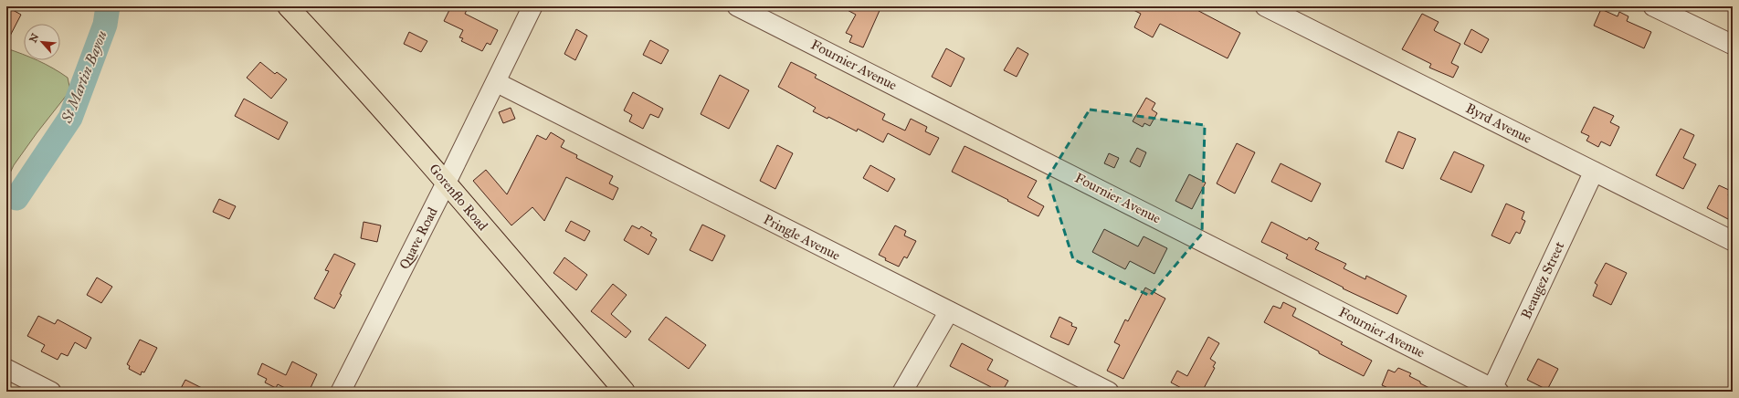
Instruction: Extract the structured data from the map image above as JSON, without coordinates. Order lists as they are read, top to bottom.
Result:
{
  "streets": {
    "main road": ["Gorenflo Road"],
    "street": [
      "Fournier Avenue",
      "Byrd Avenue",
      "Pringle Avenue",
      "Quave Road",
      "Beaugez Street"
    ]
  },
  "crossings": [
    ["Fournier Avenue", "Beaugez Street"],
    ["Byrd Avenue", "Beaugez Street"],
    ["Gorenflo Road", "Quave Road"],
    ["Pringle Avenue", "Quave Road"]
  ],
  "water": ["St Martin Bayou"],
  "north": "top left"
}
